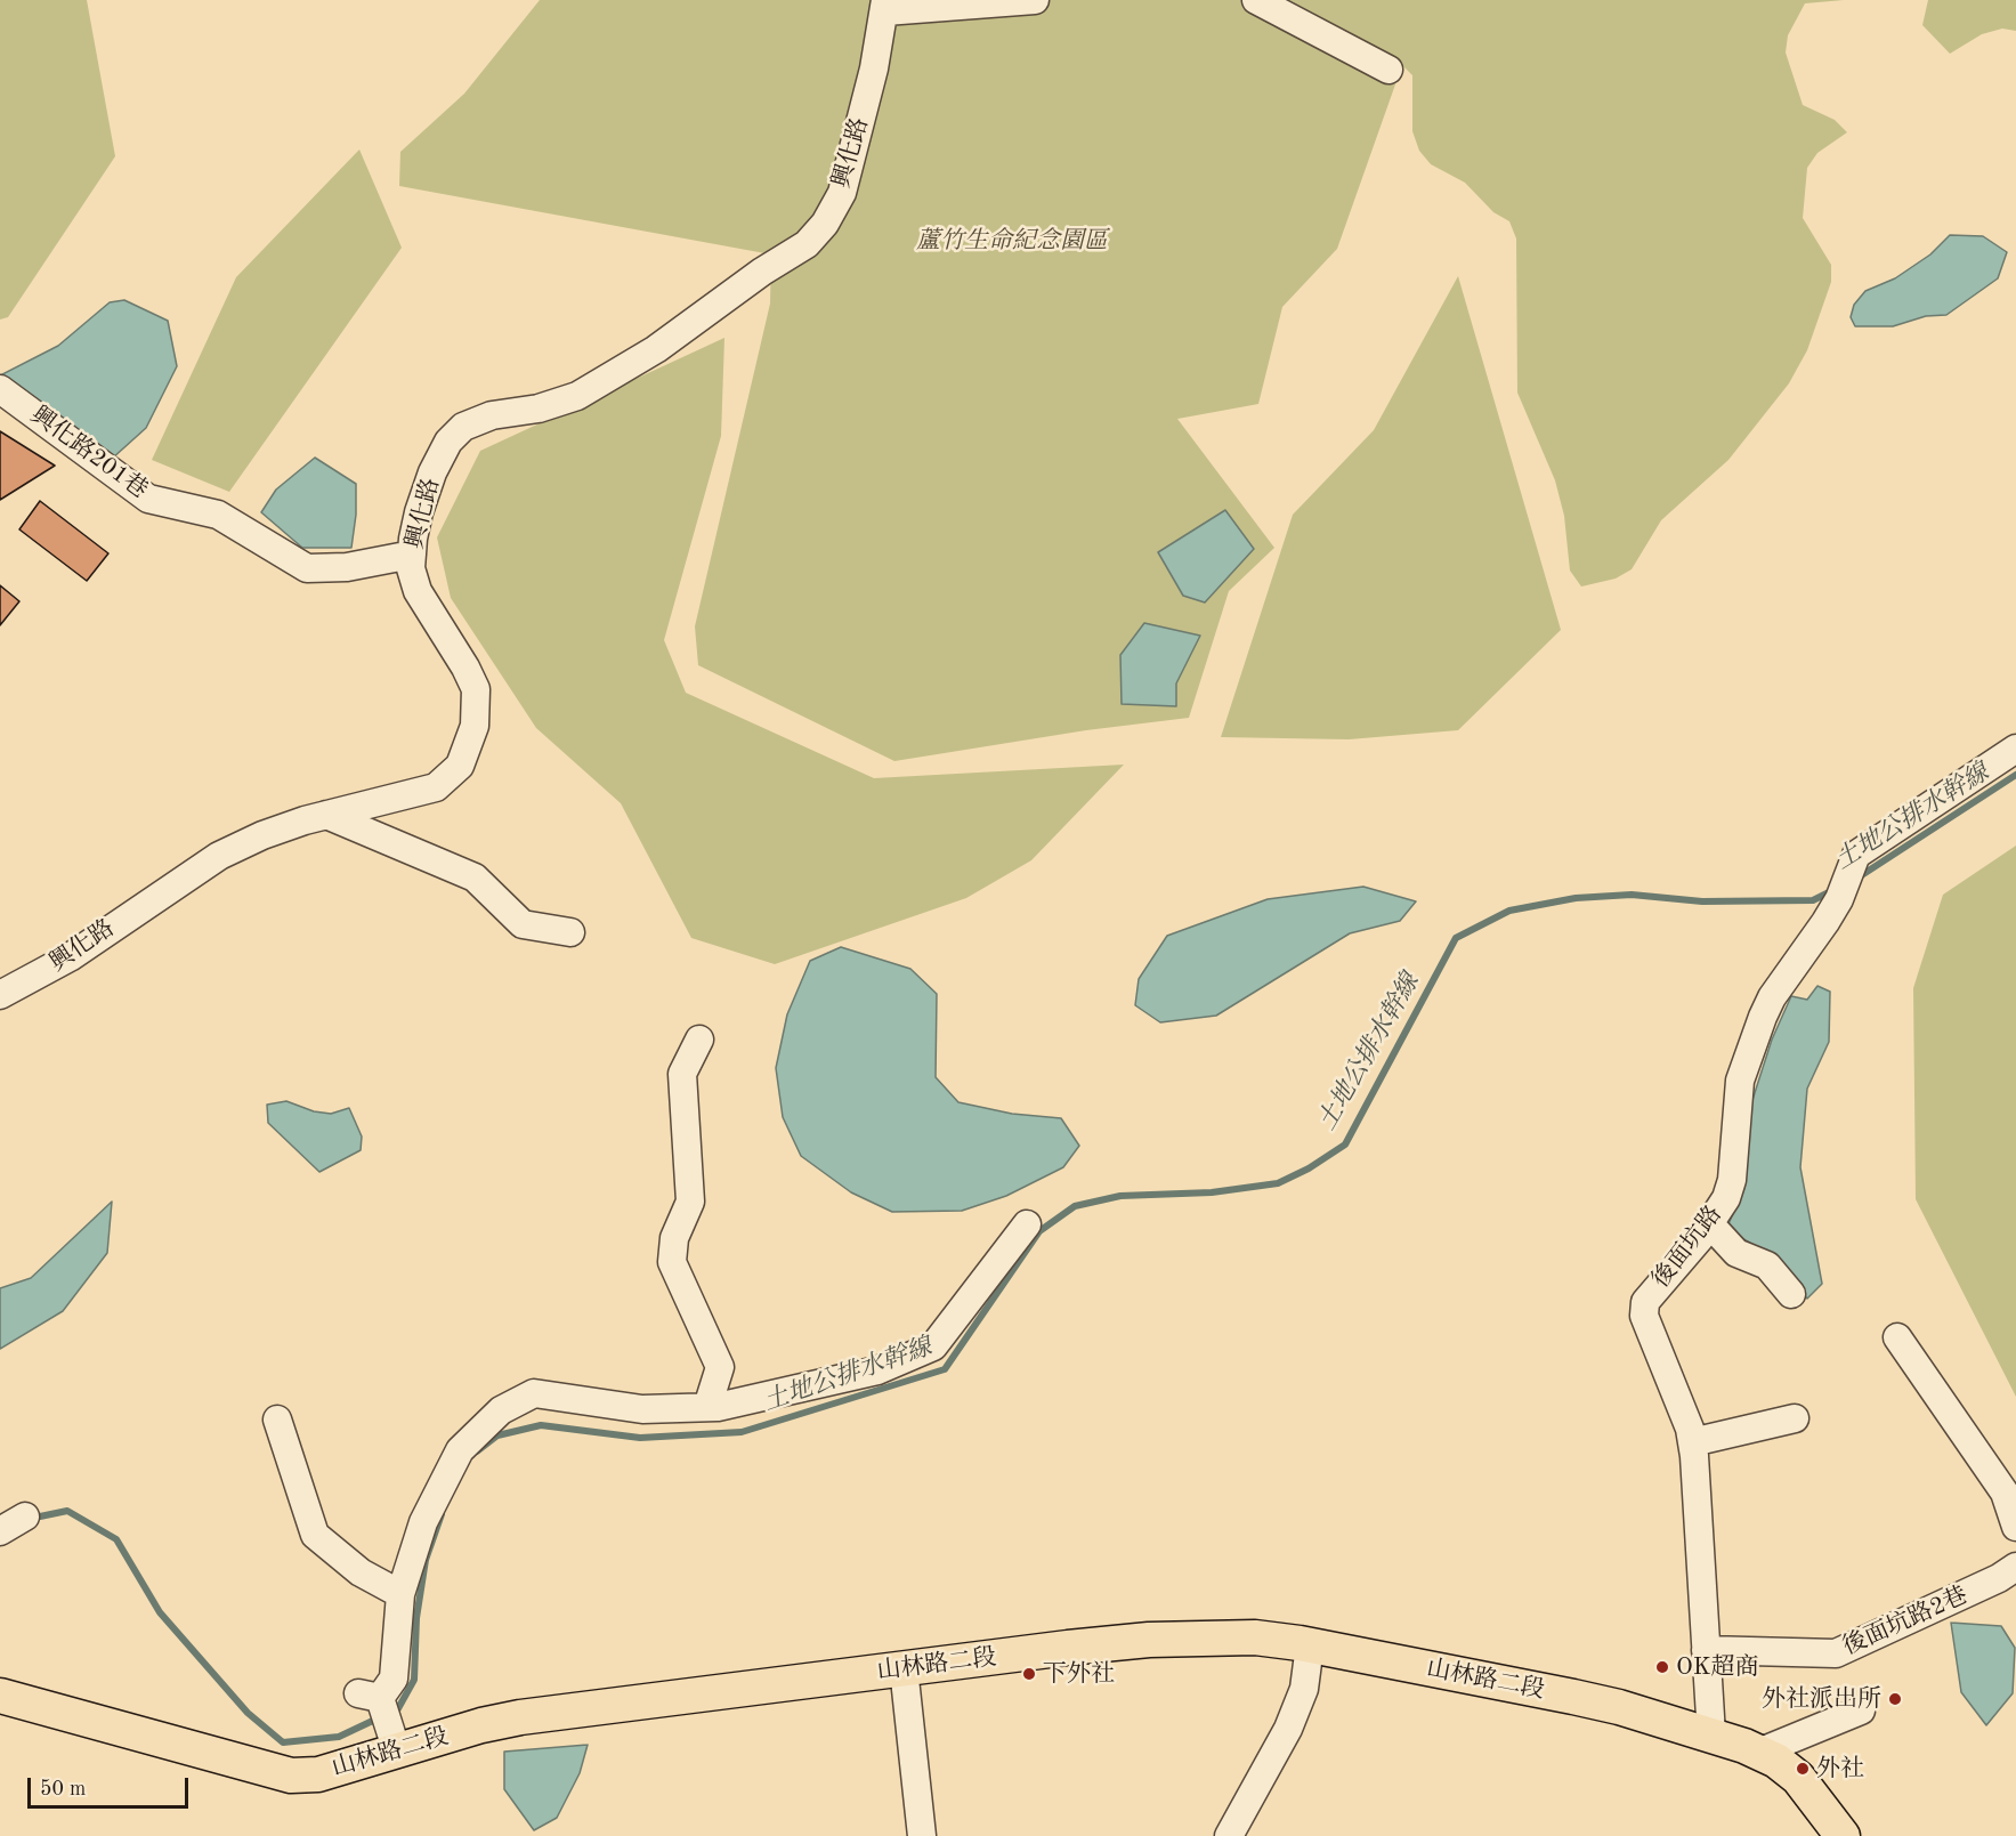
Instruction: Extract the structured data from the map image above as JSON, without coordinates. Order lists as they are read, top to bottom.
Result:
{
  "streets": {
    "main road": ["山林路二段"],
    "street": [
      "興化路",
      "興化路201巷",
      "後面坑路",
      "後面坑路2巷"
    ]
  },
  "crossings": [
    ["興化路", "興化路201巷"],
    ["後面坑路", "後面坑路2巷"],
    ["後面坑路", "山林路二段"]
  ],
  "water": ["土地公排水幹線"],
  "parks": ["蘆竹生命紀念園區"],
  "places": [
    "OK超商",
    "下外社",
    "外社派出所",
    "外社"
  ],
  "scale_bar": "50 m"
}
